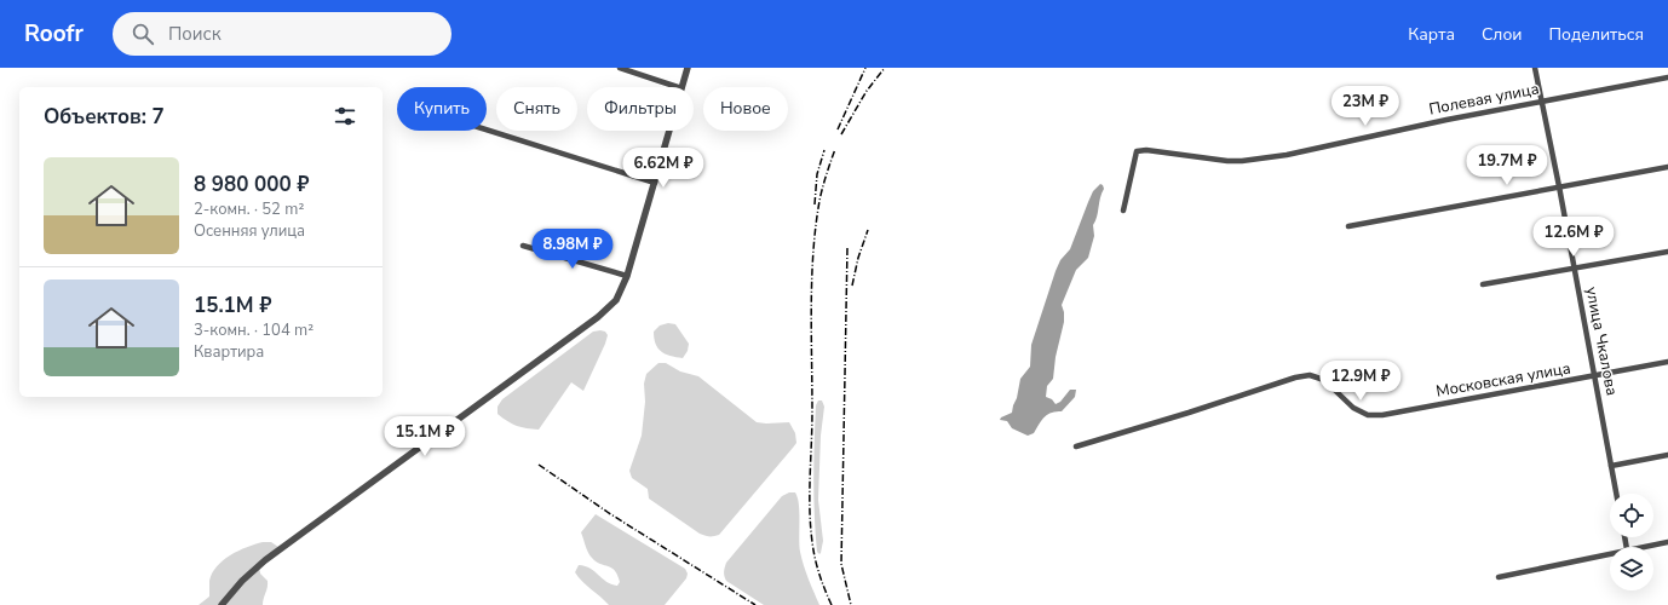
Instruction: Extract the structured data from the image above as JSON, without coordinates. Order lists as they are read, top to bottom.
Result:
{
  "streets": {
    "street": ["Полевая улица", "улица Чкалова", "Московская улица"]
  },
  "crossings": [
    ["Полевая улица", "улица Чкалова"],
    ["улица Чкалова", "Московская улица"]
  ],
  "page": {
    "header": "Roofr",
    "search": "Поиск",
    "nav": ["Карта", "Слои", "Поделиться"],
    "price": [
      "23M ₽",
      "19.7M ₽",
      "6.62M ₽",
      "12.6M ₽",
      "8.98M ₽",
      "12.9M ₽",
      "15.1M ₽"
    ],
    "chip": [
      "Купить",
      "Снять",
      "Фильтры",
      "Новое"
    ],
    "heading": "Объектов: 7",
    "list": [
      {
        "name": "8 980 000 ₽",
        "note": "2-комн. · 52 m² · Осенняя улица"
      },
      {
        "name": "15.1M ₽",
        "note": "3-комн. · 104 m² · Квартира"
      }
    ]
  }
}
